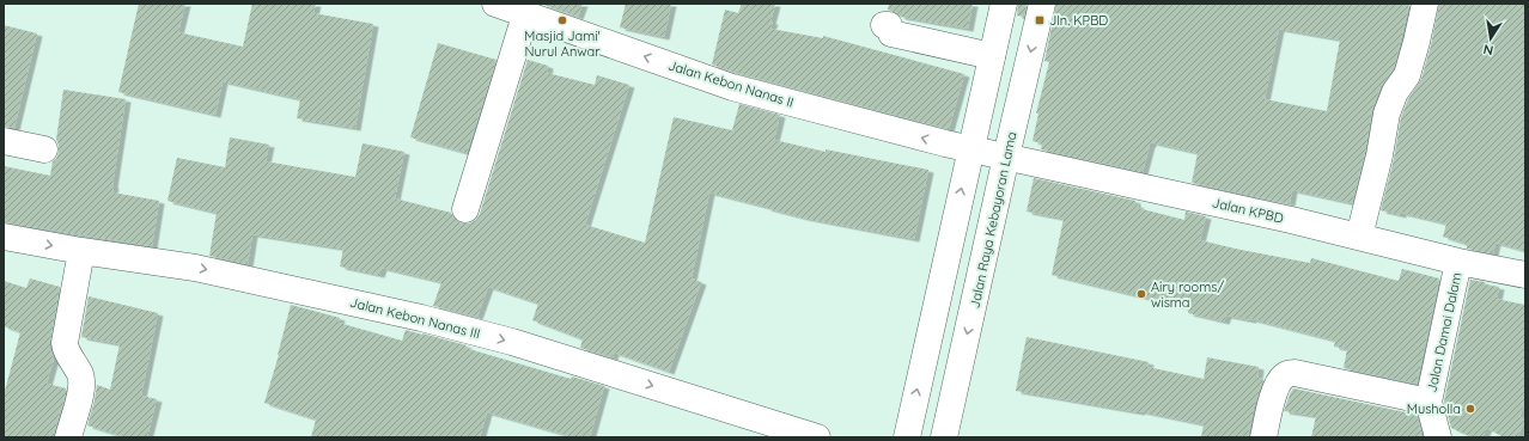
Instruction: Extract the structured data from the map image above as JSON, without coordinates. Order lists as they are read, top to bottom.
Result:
{
  "streets": {
    "street": [
      "Jalan Kebon Nanas II",
      "Jalan KPBD",
      "Jalan Raya Kebayoran Lama",
      "Jalan Kebon Nanas III",
      "Jalan Damai Dalam"
    ]
  },
  "crossings": [
    ["Jalan Kebon Nanas II", "Jalan KPBD"],
    ["Jalan KPBD", "Jalan Raya Kebayoran Lama"],
    ["Jalan KPBD", "Jalan Damai Dalam"]
  ],
  "one_way": ["Jalan Kebon Nanas II", "Jalan Kebon Nanas III"],
  "places": {
    "other": ["Masjid Jami' Nurul Anwar", "Airy rooms/ wisma", "Musholla"],
    "transit": ["Jln. KPBD"]
  },
  "north": "bottom"
}
